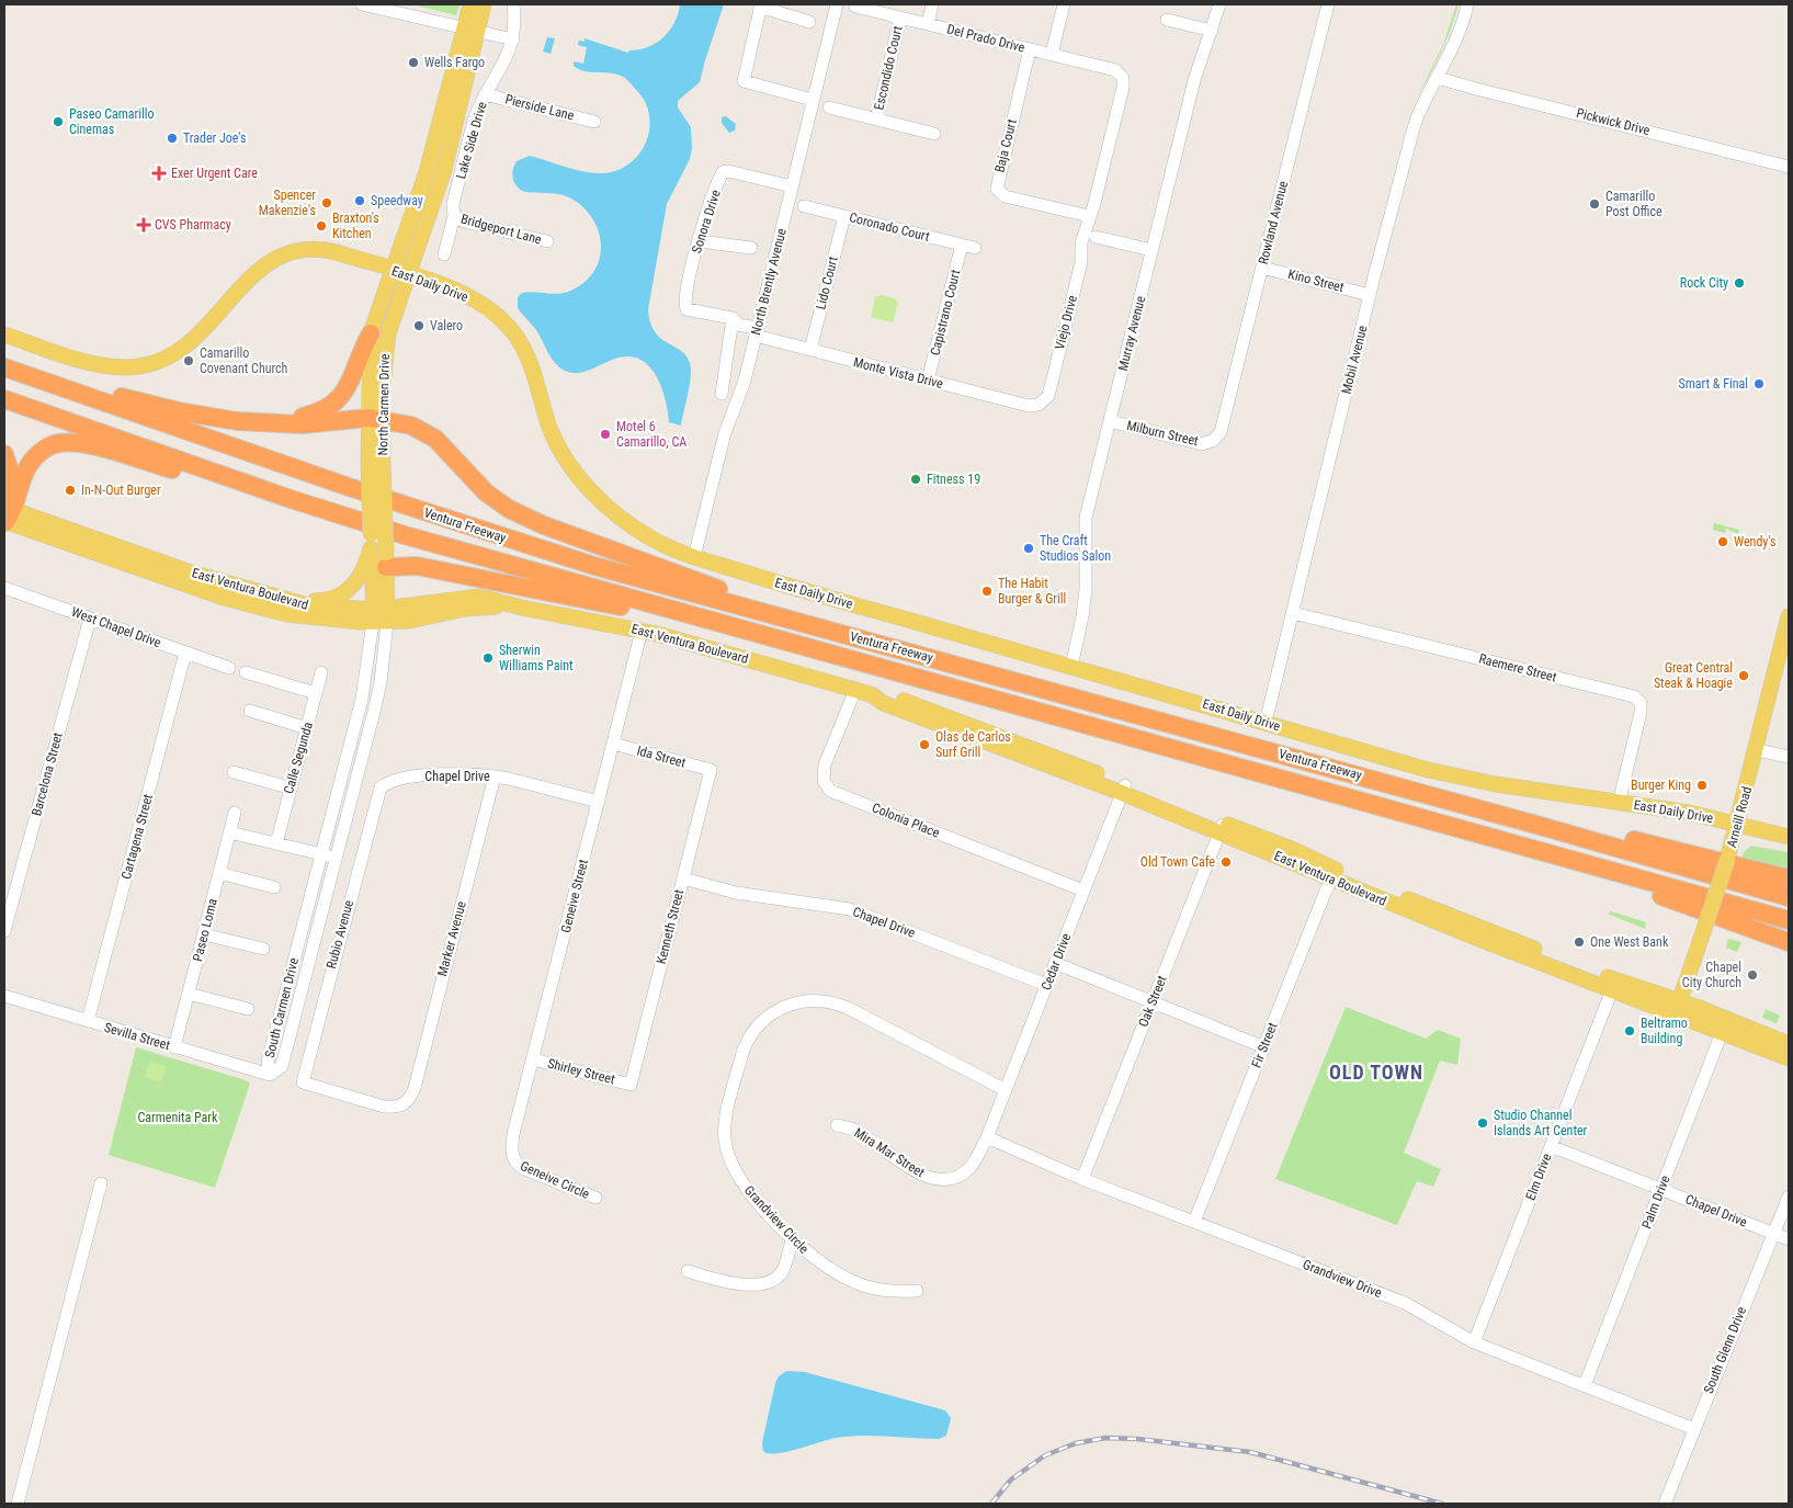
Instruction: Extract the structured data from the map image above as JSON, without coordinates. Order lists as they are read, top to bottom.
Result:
{
  "streets": {
    "highway": ["Ventura Freeway"],
    "main road": [
      "East Daily Drive",
      "North Carmen Drive",
      "East Ventura Boulevard",
      "Arneill Road"
    ],
    "street": [
      "Del Prado Drive",
      "Escondido Court",
      "Pierside Lane",
      "Pickwick Drive",
      "Lake Side Drive",
      "Baja Court",
      "Sonora Drive",
      "Rowland Avenue",
      "Coronado Court",
      "Bridgeport Lane",
      "Kino Street",
      "North Brently Avenue",
      "Lido Court",
      "Capistrano Court",
      "Viejo Drive",
      "Murray Avenue",
      "Mobil Avenue",
      "Monte Vista Drive",
      "Milburn Street",
      "West Chapel Drive",
      "Raemere Street",
      "Ida Street",
      "Calle Segunda",
      "Barcelona Street",
      "Chapel Drive",
      "Colonia Place",
      "Cartagena Street",
      "Geneive Street",
      "Kenneth Street",
      "Paseo Loma",
      "Rubio Avenue",
      "Marker Avenue",
      "Cedar Drive",
      "Oak Street",
      "South Carmen Drive",
      "Sevilla Street",
      "Fir Street",
      "Shirley Street",
      "Mira Mar Street",
      "Elm Drive",
      "Geneive Circle",
      "Palm Drive",
      "Grandview Circle",
      "Grandview Drive",
      "South Glenn Drive"
    ]
  },
  "crossings": [
    ["Del Prado Drive", "Escondido Court"],
    ["Del Prado Drive", "Baja Court"],
    ["Del Prado Drive", "Viejo Drive"],
    ["Pierside Lane", "Lake Side Drive"],
    ["Pickwick Drive", "Mobil Avenue"],
    ["Lake Side Drive", "Bridgeport Lane"],
    ["Baja Court", "Viejo Drive"],
    ["Sonora Drive", "North Brently Avenue"],
    ["Sonora Drive", "Monte Vista Drive"],
    ["Rowland Avenue", "Kino Street"],
    ["Rowland Avenue", "Milburn Street"],
    ["Coronado Court", "Lido Court"],
    ["Coronado Court", "Capistrano Court"],
    ["Kino Street", "Mobil Avenue"],
    ["North Brently Avenue", "East Daily Drive"],
    ["North Brently Avenue", "Monte Vista Drive"],
    ["Lido Court", "Monte Vista Drive"],
    ["East Daily Drive", "Murray Avenue"],
    ["East Daily Drive", "Mobil Avenue"],
    ["East Daily Drive", "North Carmen Drive"],
    ["East Daily Drive", "Raemere Street"],
    ["East Daily Drive", "Arneill Road"],
    ["Capistrano Court", "Monte Vista Drive"],
    ["Viejo Drive", "Monte Vista Drive"],
    ["Murray Avenue", "Milburn Street"],
    ["Mobil Avenue", "Raemere Street"],
    ["North Carmen Drive", "East Ventura Boulevard"],
    ["North Carmen Drive", "South Carmen Drive"],
    ["East Ventura Boulevard", "Arneill Road"],
    ["East Ventura Boulevard", "Colonia Place"],
    ["East Ventura Boulevard", "Geneive Street"],
    ["East Ventura Boulevard", "Cedar Drive"],
    ["East Ventura Boulevard", "Oak Street"],
    ["East Ventura Boulevard", "South Carmen Drive"],
    ["East Ventura Boulevard", "Fir Street"],
    ["East Ventura Boulevard", "Elm Drive"],
    ["East Ventura Boulevard", "Palm Drive"],
    ["West Chapel Drive", "Barcelona Street"],
    ["West Chapel Drive", "Cartagena Street"],
    ["Ida Street", "Geneive Street"],
    ["Ida Street", "Kenneth Street"],
    ["Chapel Drive", "Geneive Street"],
    ["Chapel Drive", "Kenneth Street"],
    ["Chapel Drive", "Rubio Avenue"],
    ["Chapel Drive", "Marker Avenue"],
    ["Chapel Drive", "Cedar Drive"],
    ["Chapel Drive", "Elm Drive"],
    ["Chapel Drive", "Palm Drive"],
    ["Chapel Drive", "South Glenn Drive"],
    ["Colonia Place", "Cedar Drive"],
    ["Cartagena Street", "Sevilla Street"],
    ["Geneive Street", "Shirley Street"],
    ["Geneive Street", "Geneive Circle"],
    ["Kenneth Street", "Shirley Street"],
    ["Paseo Loma", "Sevilla Street"],
    ["Rubio Avenue", "Marker Avenue"],
    ["Cedar Drive", "Mira Mar Street"],
    ["Cedar Drive", "Grandview Circle"],
    ["Cedar Drive", "Grandview Drive"],
    ["Oak Street", "Grandview Drive"],
    ["South Carmen Drive", "Sevilla Street"],
    ["Fir Street", "Grandview Drive"],
    ["Mira Mar Street", "Grandview Drive"],
    ["Elm Drive", "Grandview Drive"],
    ["Palm Drive", "Grandview Drive"],
    ["Grandview Drive", "South Glenn Drive"]
  ],
  "districts": ["OLD TOWN"],
  "parks": ["Carmenita Park"],
  "places": {
    "other": [
      "Wells Fargo",
      "Paseo Camarillo Cinemas",
      "Trader Joe's",
      "Speedway",
      "Spencer Makenzie's",
      "Camarillo Post Office",
      "Braxton's Kitchen",
      "Rock City",
      "Valero",
      "Camarillo Covenant Church",
      "Smart & Final",
      "Motel 6 Camarillo, CA",
      "Fitness 19",
      "In-N-Out Burger",
      "Wendy's",
      "The Craft Studios Salon",
      "The Habit Burger & Grill",
      "Sherwin Williams Paint",
      "Great Central Steak & Hoagie",
      "Olas de Carlos Surf Grill",
      "Burger King",
      "Old Town Cafe",
      "One West Bank",
      "Chapel City Church",
      "Beltramo Building",
      "Studio Channel Islands Art Center"
    ],
    "health": ["Exer Urgent Care", "CVS Pharmacy"]
  }
}
